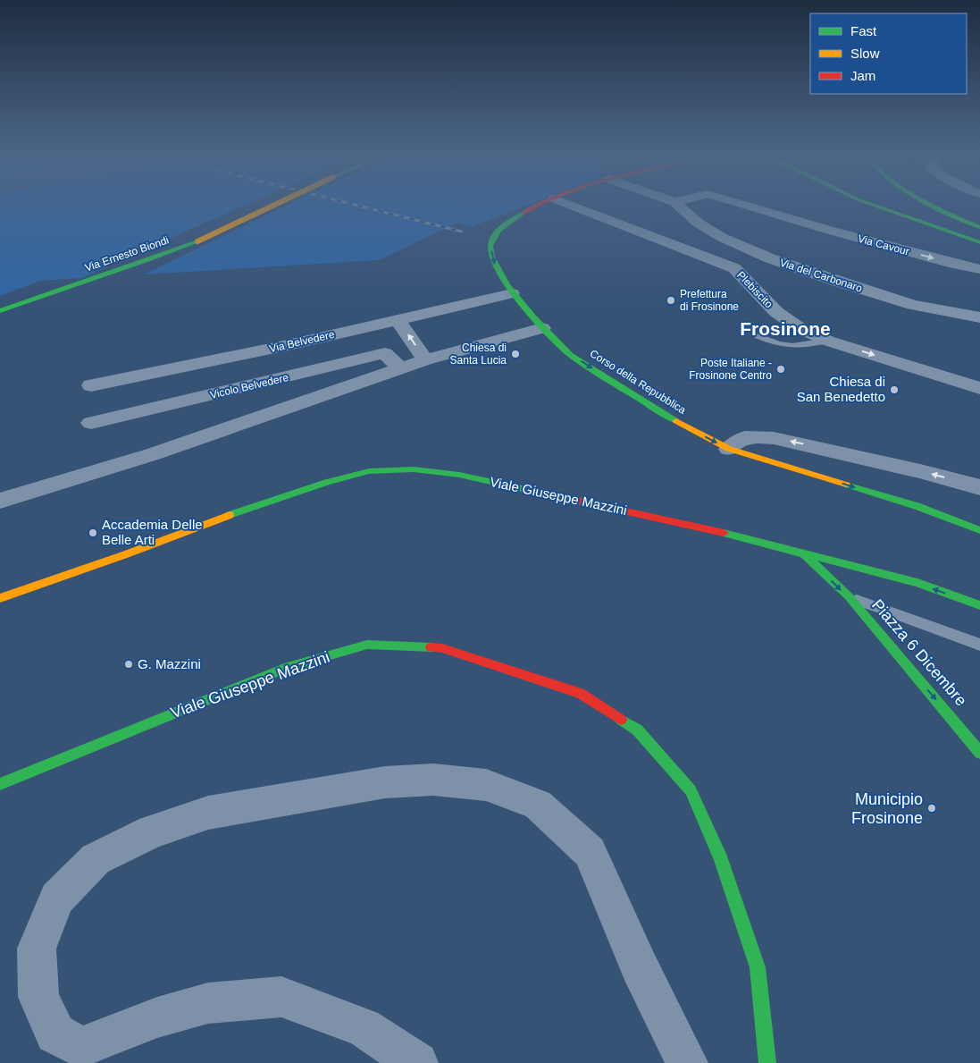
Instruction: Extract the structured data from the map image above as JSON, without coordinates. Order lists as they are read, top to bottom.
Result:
{
  "streets": {
    "main road": [
      "Via Ernesto Biondi",
      "Corso della Repubblica",
      "Viale Giuseppe Mazzini",
      "Piazza 6 Dicembre"
    ],
    "street": [
      "Via Cavour",
      "Via del Carbonaro",
      "Plebiscito",
      "Via Belvedere",
      "Vicolo Belvedere"
    ]
  },
  "crossings": [
    ["Via Belvedere", "Corso della Repubblica"],
    ["Viale Giuseppe Mazzini", "Piazza 6 Dicembre"]
  ],
  "one_way": ["Corso della Repubblica", "Piazza 6 Dicembre"],
  "districts": ["Frosinone"],
  "places": [
    "Prefettura di Frosinone",
    "Chiesa di Santa Lucia",
    "Poste Italiane - Frosinone Centro",
    "Chiesa di San Benedetto",
    "Accademia Delle Belle Arti",
    "G. Mazzini",
    "Municipio Frosinone"
  ],
  "legend": ["Fast", "Slow", "Jam"]
}
